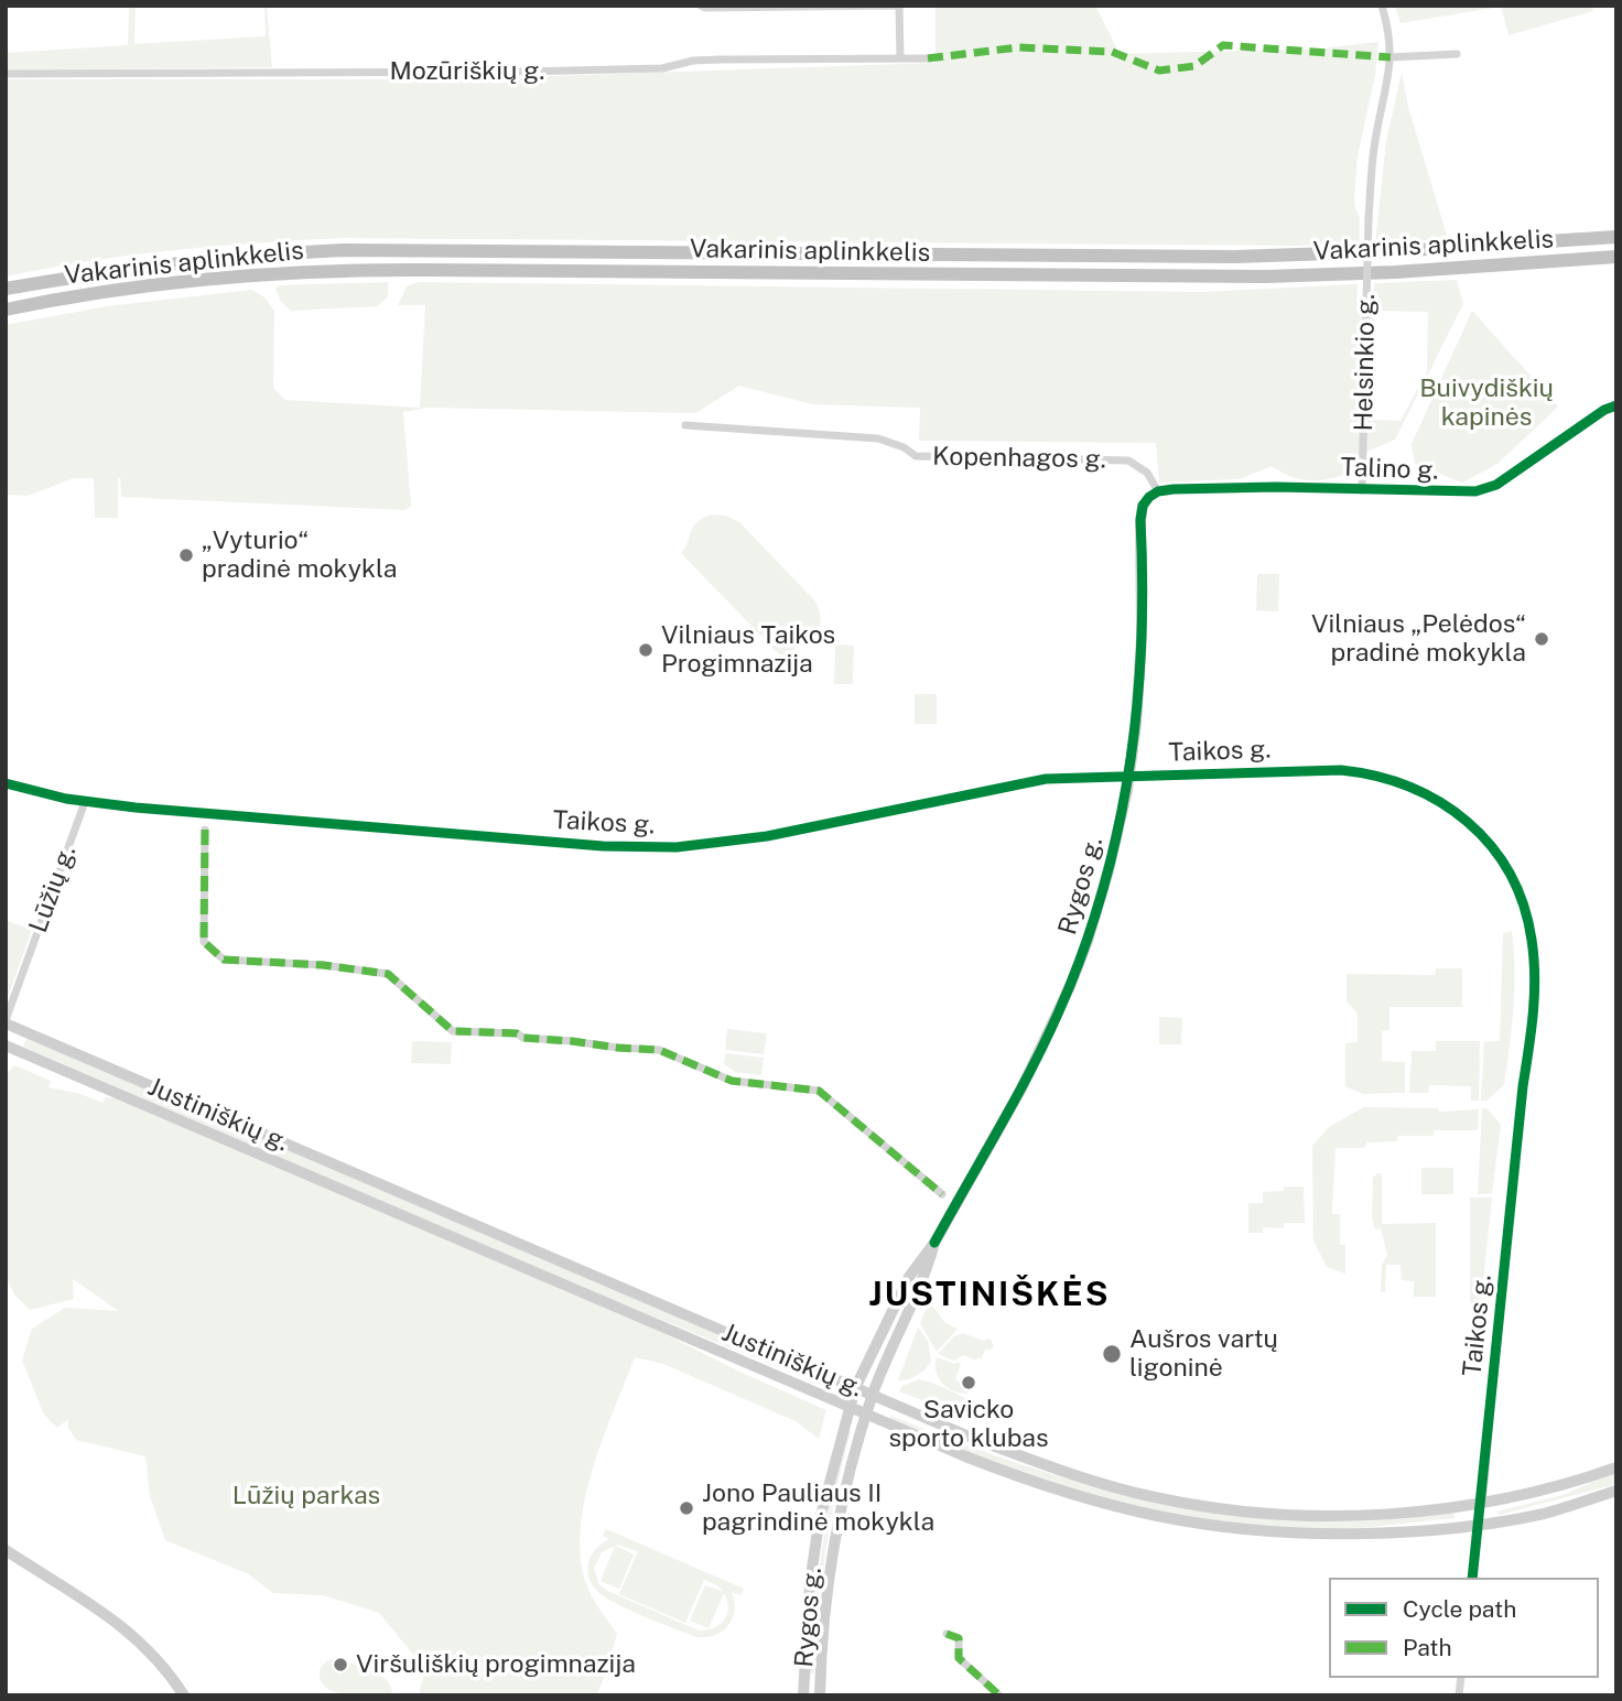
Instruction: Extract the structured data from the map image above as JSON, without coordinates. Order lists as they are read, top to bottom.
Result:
{
  "streets": {
    "highway": ["Vakarinis aplinkkelis"],
    "main road": ["Taikos g.", "Rygos g.", "Justiniškių g."],
    "street": [
      "Mozūriškių g.",
      "Helsinkio g.",
      "Kopenhagos g.",
      "Talino g.",
      "Lūžių g."
    ]
  },
  "crossings": [
    ["Helsinkio g.", "Talino g."],
    ["Kopenhagos g.", "Talino g."],
    ["Taikos g.", "Rygos g."],
    ["Taikos g.", "Lūžių g."],
    ["Taikos g.", "Justiniškių g."],
    ["Rygos g.", "Justiniškių g."],
    ["Lūžių g.", "Justiniškių g."]
  ],
  "districts": ["JUSTINIŠKĖS"],
  "parks": ["Buivydiškių kapinės", "Lūžių parkas"],
  "places": [
    "„Vyturio“ pradinė mokykla",
    "Vilniaus „Pelėdos“ pradinė mokykla",
    "Vilniaus Taikos Progimnazija",
    "Aušros vartų ligoninė",
    "Savicko sporto klubas",
    "Jono Pauliaus II pagrindinė mokykla",
    "Viršuliškių progimnazija"
  ],
  "legend": ["Cycle path", "Path"]
}
